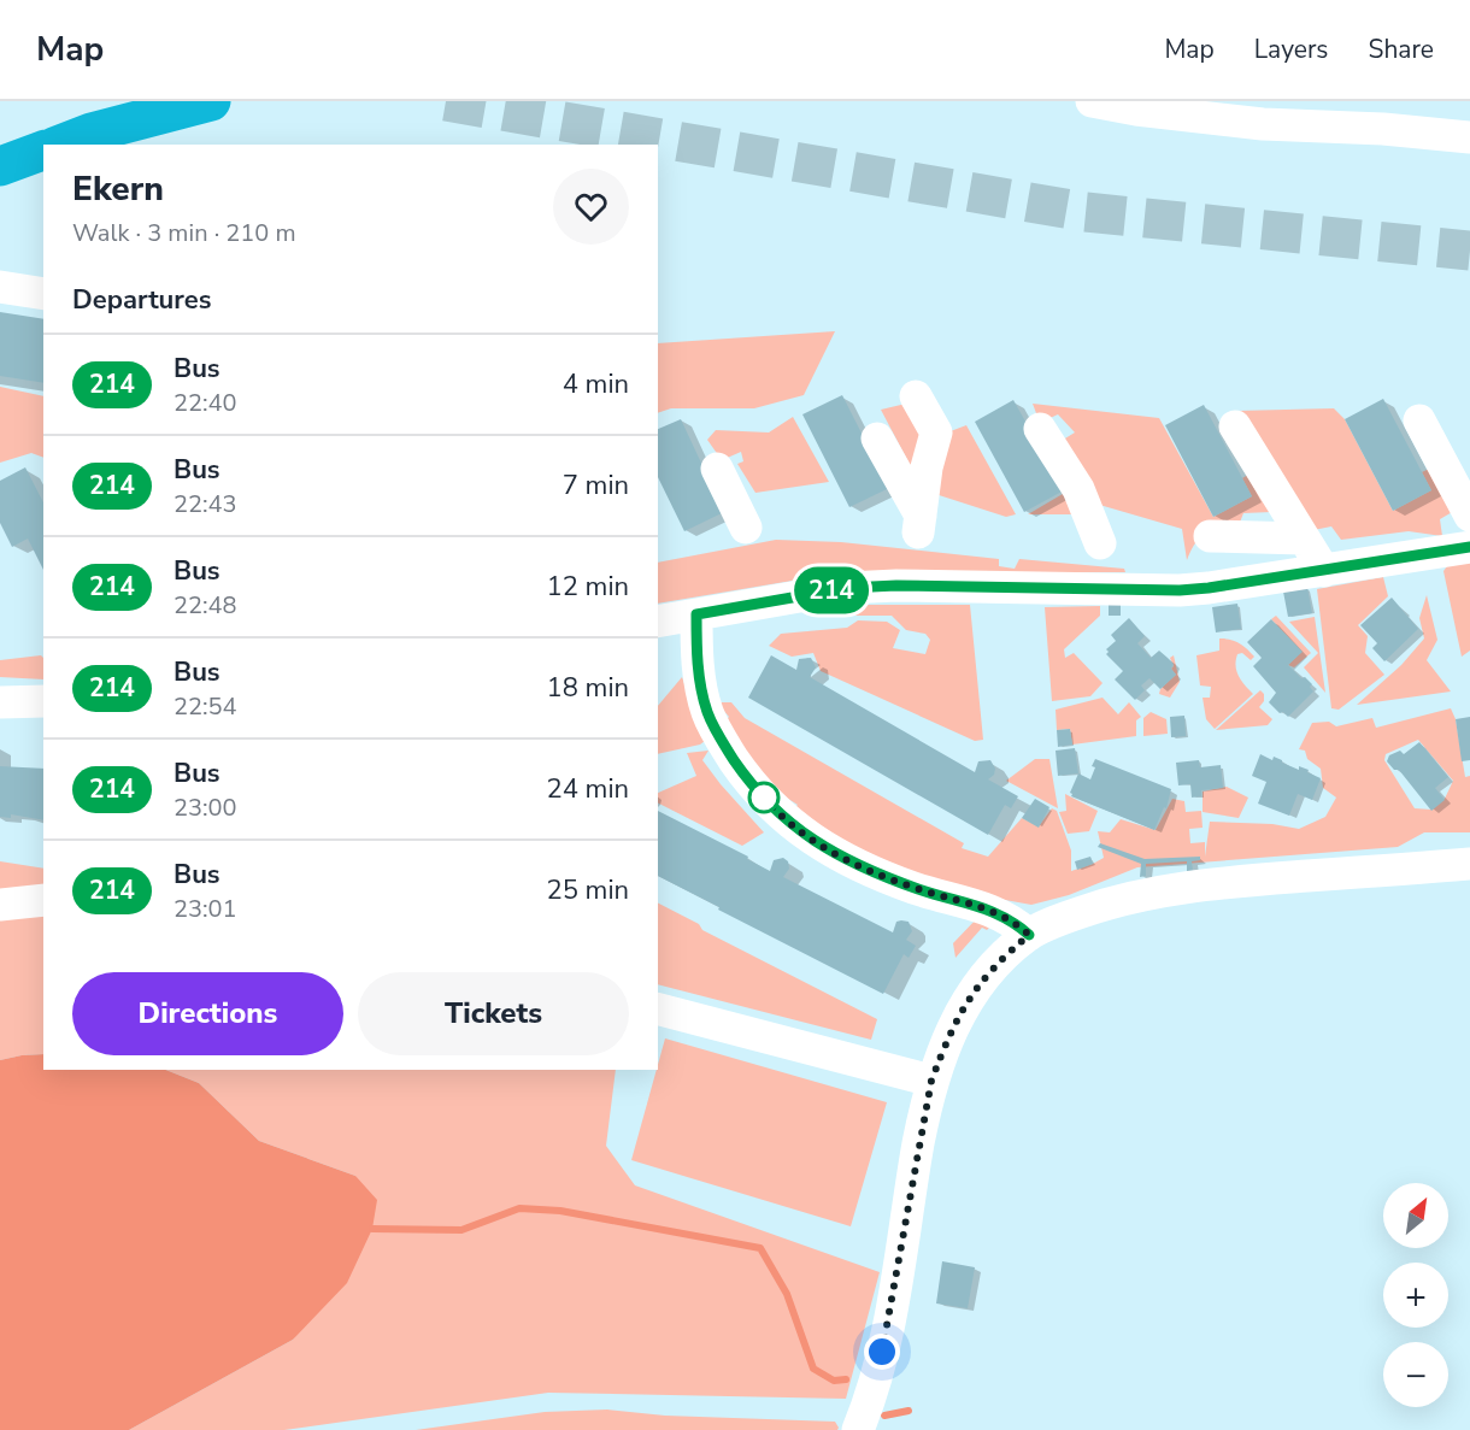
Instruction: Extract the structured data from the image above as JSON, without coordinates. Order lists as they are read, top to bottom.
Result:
{
  "lines": ["bus line 214"],
  "north": "top right",
  "page": {
    "header": "Map",
    "nav": ["Map", "Layers", "Share"],
    "on_map": "214",
    "heading": [
      ["Ekern", "Walk · 3 min · 210 m"],
      "Departures"
    ],
    "list": [
      {
        "mark": "214",
        "name": "Bus",
        "note": "22:40",
        "value": "4 min"
      },
      {
        "mark": "214",
        "name": "Bus",
        "note": "22:43",
        "value": "7 min"
      },
      {
        "mark": "214",
        "name": "Bus",
        "note": "22:48",
        "value": "12 min"
      },
      {
        "mark": "214",
        "name": "Bus",
        "note": "22:54",
        "value": "18 min"
      },
      {
        "mark": "214",
        "name": "Bus",
        "note": "23:00",
        "value": "24 min"
      },
      {
        "mark": "214",
        "name": "Bus",
        "note": "23:01",
        "value": "25 min"
      }
    ],
    "buttons": ["Directions", "Tickets"],
    "map_buttons": ["+", "−"]
  }
}
